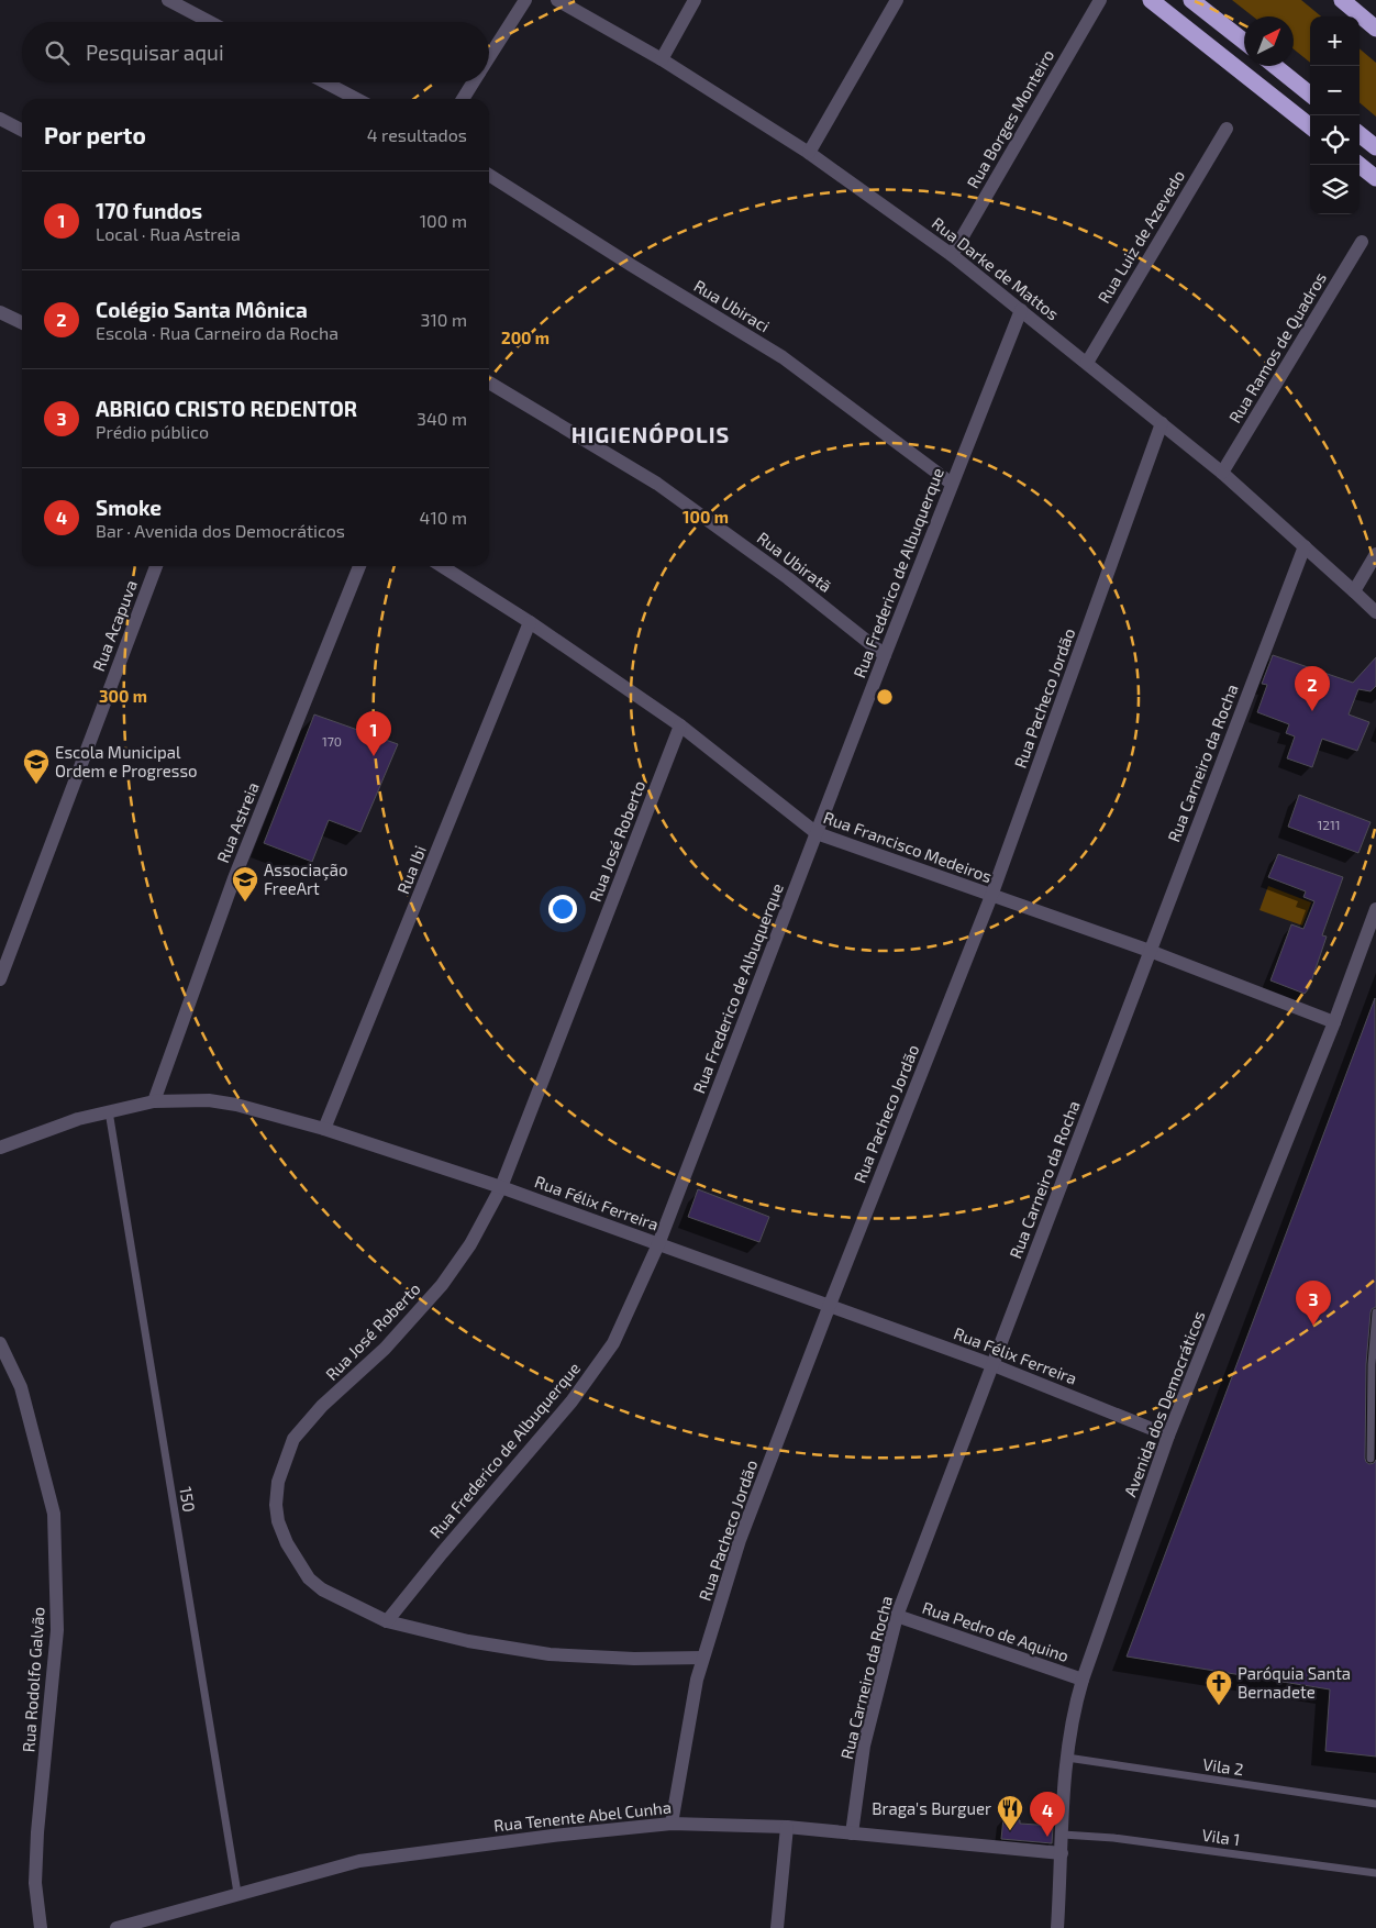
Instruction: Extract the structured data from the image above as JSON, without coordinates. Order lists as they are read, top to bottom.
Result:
{
  "streets": {
    "street": [
      "Rua Borges Monteiro",
      "Rua Luiz de Azevedo",
      "Rua Darke de Mattos",
      "Rua Ubiraci",
      "Rua Ramos de Quadros",
      "Rua Ubiratã",
      "Rua Frederico de Albuquerque",
      "Rua Acapuva",
      "Rua Pacheco Jordão",
      "Rua Carneiro da Rocha",
      "Rua Astreia",
      "Rua José Roberto",
      "Rua Francisco Medeiros",
      "Rua Ibi",
      "Rua Félix Ferreira",
      "Avenida dos Democráticos",
      "Rua Pedro de Aquino",
      "Rua Rodolfo Galvão",
      "Rua Tenente Abel Cunha"
    ],
    "lane": ["150", "Vila 2", "Vila 1"]
  },
  "crossings": [
    ["Rua Borges Monteiro", "Rua Darke de Mattos"],
    ["Rua Luiz de Azevedo", "Rua Darke de Mattos"],
    ["Rua Darke de Mattos", "Rua Ramos de Quadros"],
    ["Rua Darke de Mattos", "Rua Frederico de Albuquerque"],
    ["Rua Darke de Mattos", "Rua Pacheco Jordão"],
    ["Rua Darke de Mattos", "Rua Carneiro da Rocha"],
    ["Rua Ubiraci", "Rua Frederico de Albuquerque"],
    ["Rua Ubiratã", "Rua Frederico de Albuquerque"],
    ["Rua Frederico de Albuquerque", "Rua José Roberto"],
    ["Rua Frederico de Albuquerque", "Rua Francisco Medeiros"],
    ["Rua Frederico de Albuquerque", "Rua Félix Ferreira"],
    ["Rua Pacheco Jordão", "Rua José Roberto"],
    ["Rua Pacheco Jordão", "Rua Francisco Medeiros"],
    ["Rua Pacheco Jordão", "Rua Félix Ferreira"],
    ["Rua Pacheco Jordão", "Rua Tenente Abel Cunha"],
    ["Rua Carneiro da Rocha", "Rua Francisco Medeiros"],
    ["Rua Carneiro da Rocha", "Rua Félix Ferreira"],
    ["Rua Carneiro da Rocha", "Rua Pedro de Aquino"],
    ["Rua Carneiro da Rocha", "Rua Tenente Abel Cunha"],
    ["Rua Astreia", "Rua Félix Ferreira"],
    ["Rua José Roberto", "Rua Francisco Medeiros"],
    ["Rua José Roberto", "Rua Félix Ferreira"],
    ["Rua Francisco Medeiros", "Rua Ibi"],
    ["Rua Francisco Medeiros", "Avenida dos Democráticos"],
    ["Rua Ibi", "Rua Félix Ferreira"],
    ["Rua Félix Ferreira", "Avenida dos Democráticos"],
    ["Rua Félix Ferreira", "150"],
    ["Avenida dos Democráticos", "Rua Pedro de Aquino"],
    ["Avenida dos Democráticos", "Vila 2"],
    ["Avenida dos Democráticos", "Rua Tenente Abel Cunha"],
    ["Avenida dos Democráticos", "Vila 1"],
    ["150", "Rua Tenente Abel Cunha"]
  ],
  "districts": ["HIGIENÓPOLIS"],
  "places": {
    "school or university": ["Escola Municipal Ordem e Progresso", "Associação FreeArt"],
    "church": ["Paróquia Santa Bernadete"],
    "restaurant": ["Braga's Burguer"]
  },
  "house_numbers": ["170", "1211"],
  "north": "top right",
  "page": {
    "map_buttons": ["+", "−"],
    "search": "Pesquisar aqui",
    "heading": ["Por perto", "4 resultados"],
    "list": [
      {
        "mark": "1",
        "name": "170 fundos",
        "note": "Local · Rua Astreia",
        "value": "100 m"
      },
      {
        "mark": "2",
        "name": "Colégio Santa Mônica",
        "note": "Escola · Rua Carneiro da Rocha",
        "value": "310 m"
      },
      {
        "mark": "3",
        "name": "ABRIGO CRISTO REDENTOR",
        "note": "Prédio público",
        "value": "340 m"
      },
      {
        "mark": "4",
        "name": "Smoke",
        "note": "Bar · Avenida dos Democráticos",
        "value": "410 m"
      }
    ],
    "pins": [
      "2",
      "1",
      "3",
      "4"
    ]
  },
  "rings": ["200 m", "100 m", "300 m"]
}
